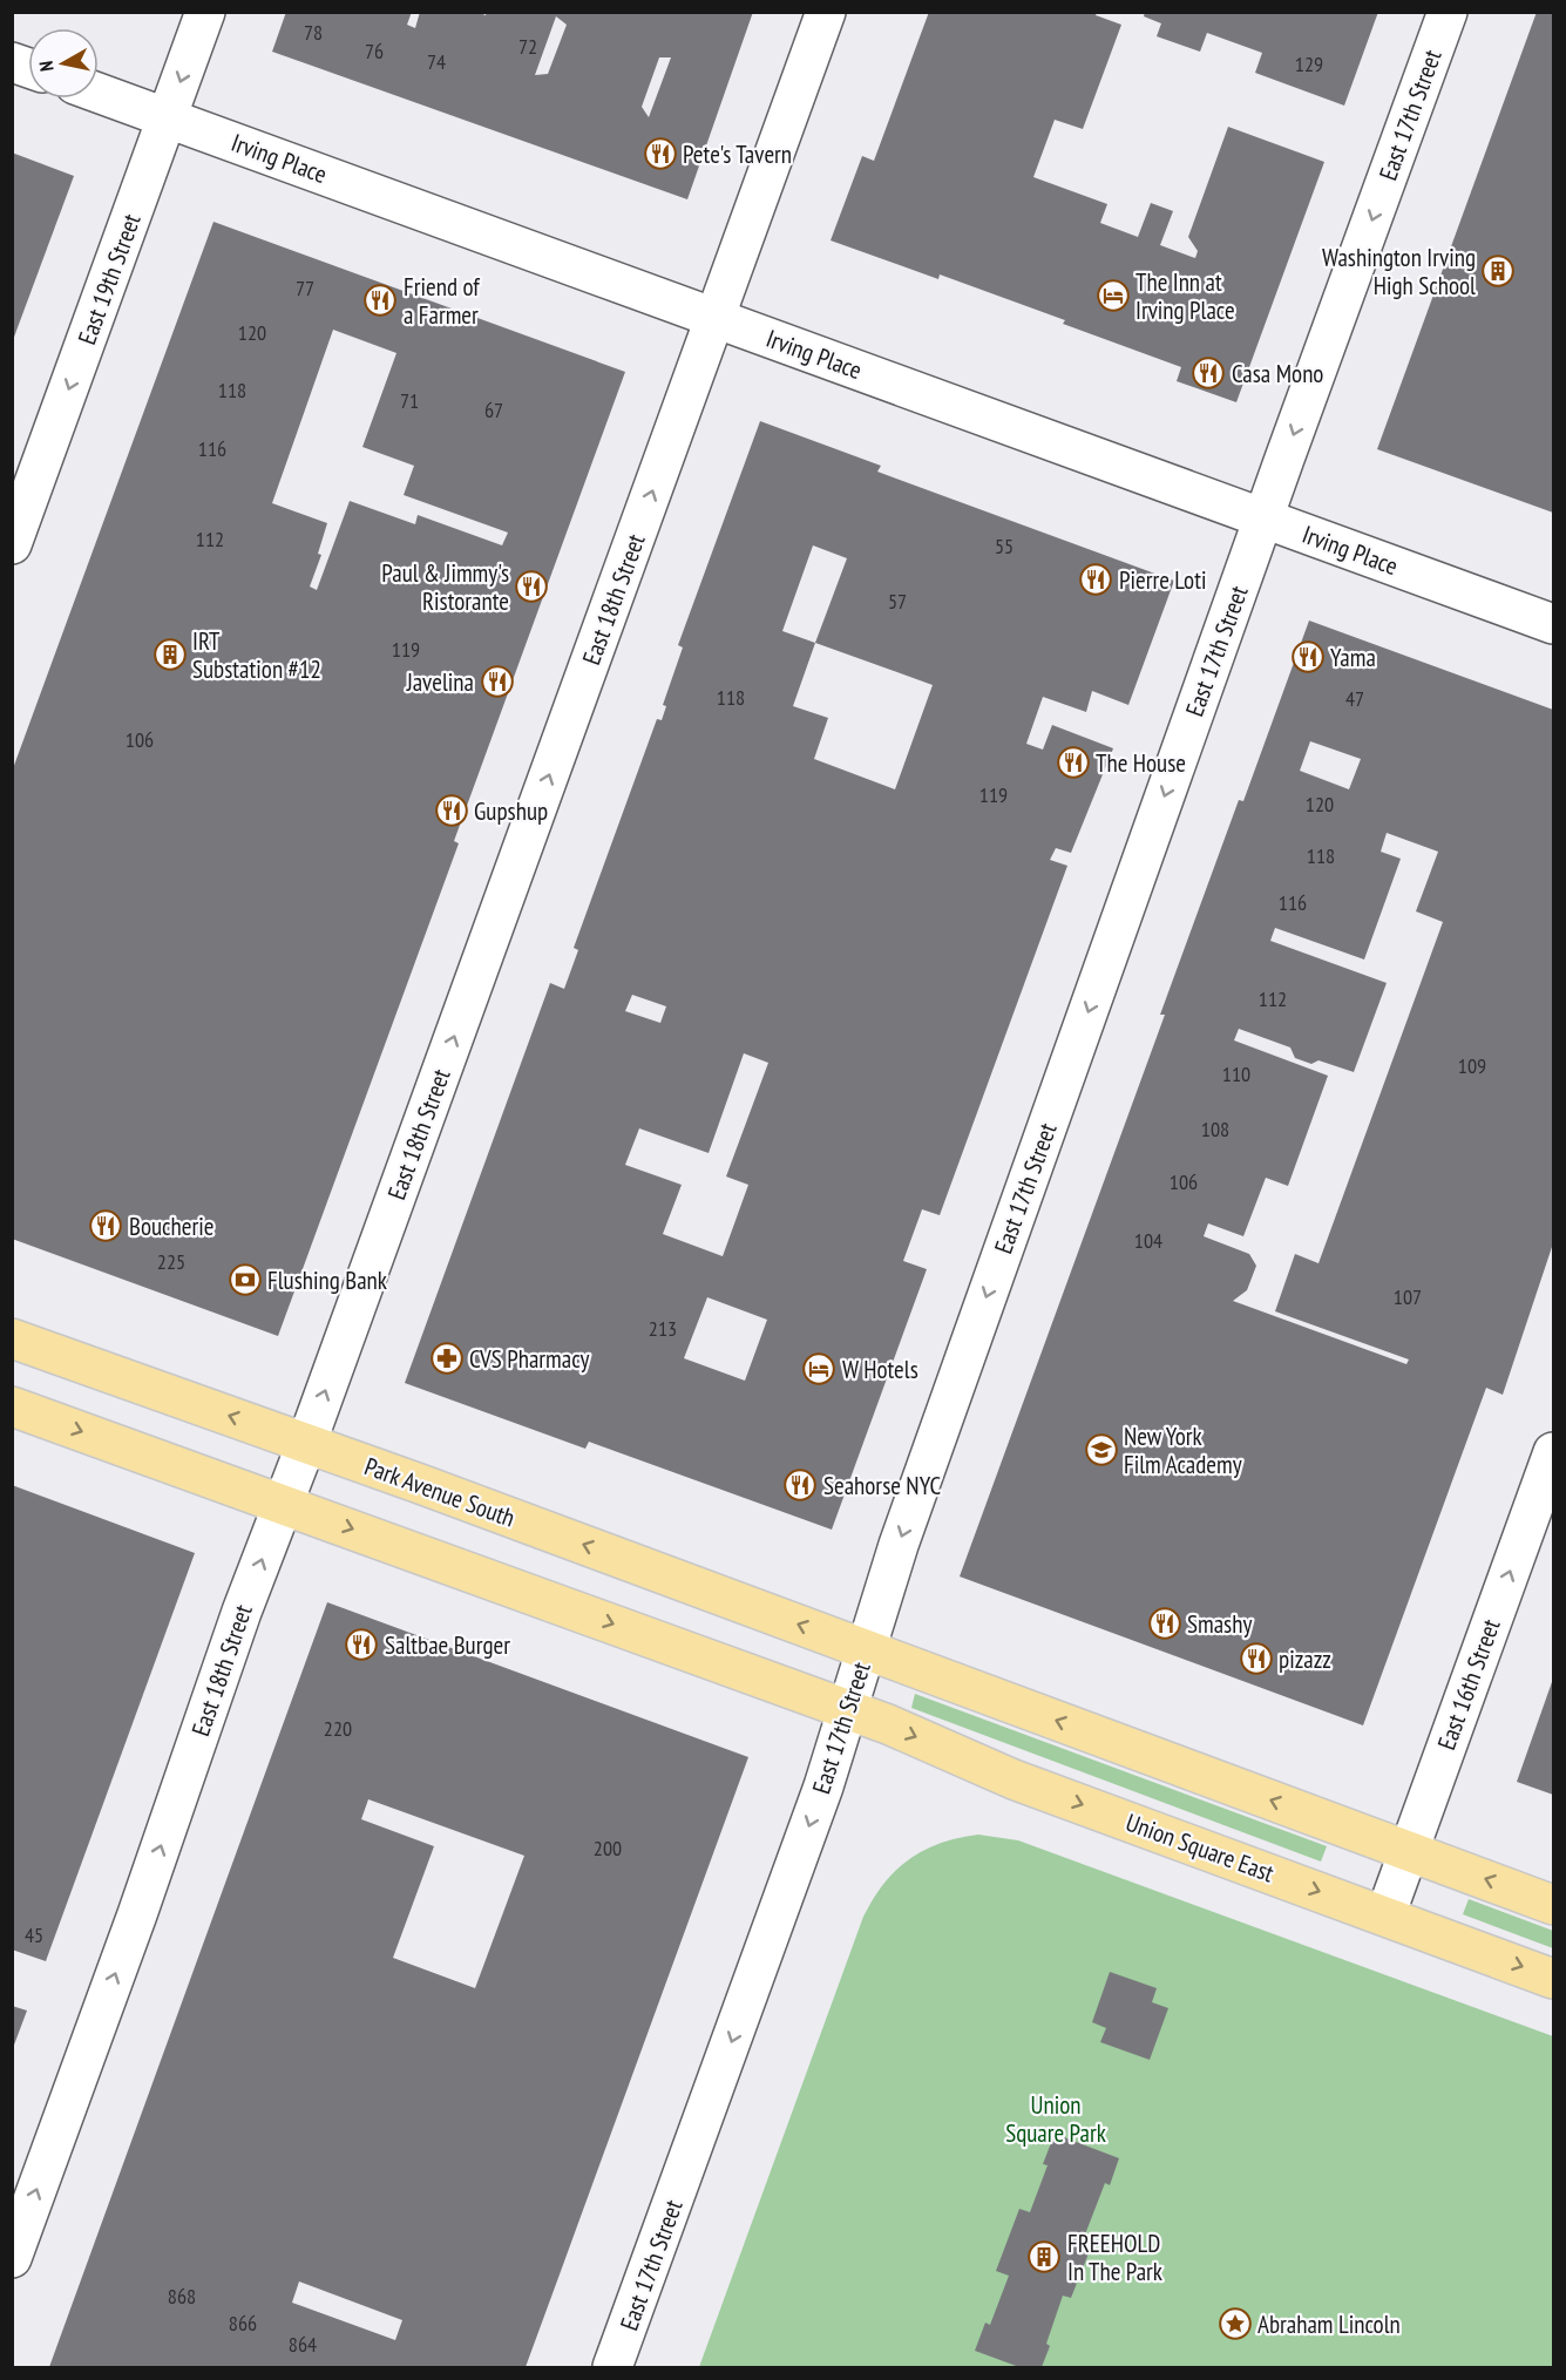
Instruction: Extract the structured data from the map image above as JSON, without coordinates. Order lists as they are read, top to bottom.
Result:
{
  "streets": {
    "main road": ["Park Avenue South", "Union Square East"],
    "street": [
      "East 17th Street",
      "Irving Place",
      "East 19th Street",
      "East 18th Street",
      "East 16th Street"
    ]
  },
  "crossings": [
    ["East 17th Street", "Irving Place"],
    ["East 17th Street", "Park Avenue South"],
    ["East 17th Street", "Union Square East"],
    ["Irving Place", "East 19th Street"],
    ["Irving Place", "East 18th Street"],
    ["East 18th Street", "Park Avenue South"],
    ["East 16th Street", "Union Square East"]
  ],
  "one_way": [
    "East 17th Street",
    "East 19th Street",
    "East 18th Street",
    "East 16th Street"
  ],
  "parks": ["Union Square Park"],
  "places": {
    "restaurant": [
      "Pete's Tavern",
      "Friend of a Farmer",
      "Casa Mono",
      "Pierre Loti",
      "Paul & Jimmy's Ristorante",
      "Yama",
      "Javelina",
      "The House",
      "Gupshup",
      "Boucherie",
      "Seahorse NYC",
      "Smashy",
      "Saltbae Burger",
      "pizazz"
    ],
    "building": ["Washington Irving High School", "IRT Substation #12", "FREEHOLD In The Park"],
    "hotel": ["The Inn at Irving Place", "W Hotels"],
    "bank": ["Flushing Bank"],
    "pharmacy": ["CVS Pharmacy"],
    "school or university": ["New York Film Academy"],
    "place": ["Abraham Lincoln"]
  },
  "house_numbers": [
    "78",
    "72",
    "76",
    "74",
    "129",
    "77",
    "120",
    "118",
    "71",
    "67",
    "116",
    "112",
    "55",
    "57",
    "119",
    "118",
    "47",
    "106",
    "119",
    "120",
    "118",
    "116",
    "112",
    "109",
    "110",
    "108",
    "106",
    "104",
    "225",
    "107",
    "213",
    "220",
    "200",
    "45",
    "868",
    "866",
    "864"
  ],
  "north": "left"
}
